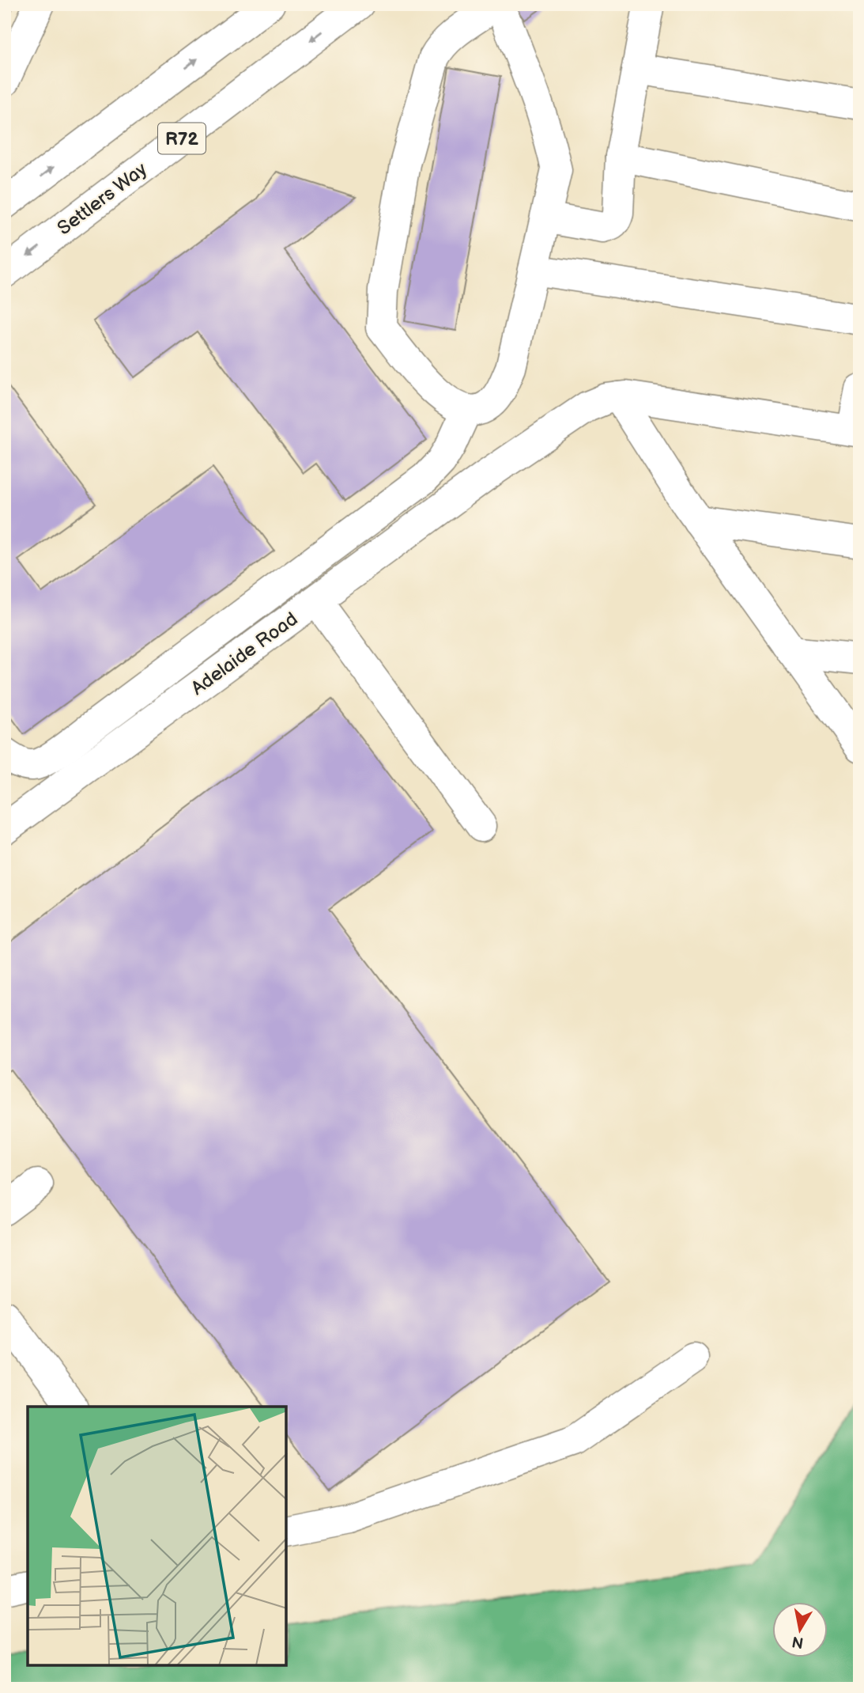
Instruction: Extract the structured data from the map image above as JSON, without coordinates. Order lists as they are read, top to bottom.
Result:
{
  "streets": {
    "main road": ["R72", "Settlers Way", "Adelaide Road"]
  },
  "north": "bottom"
}
